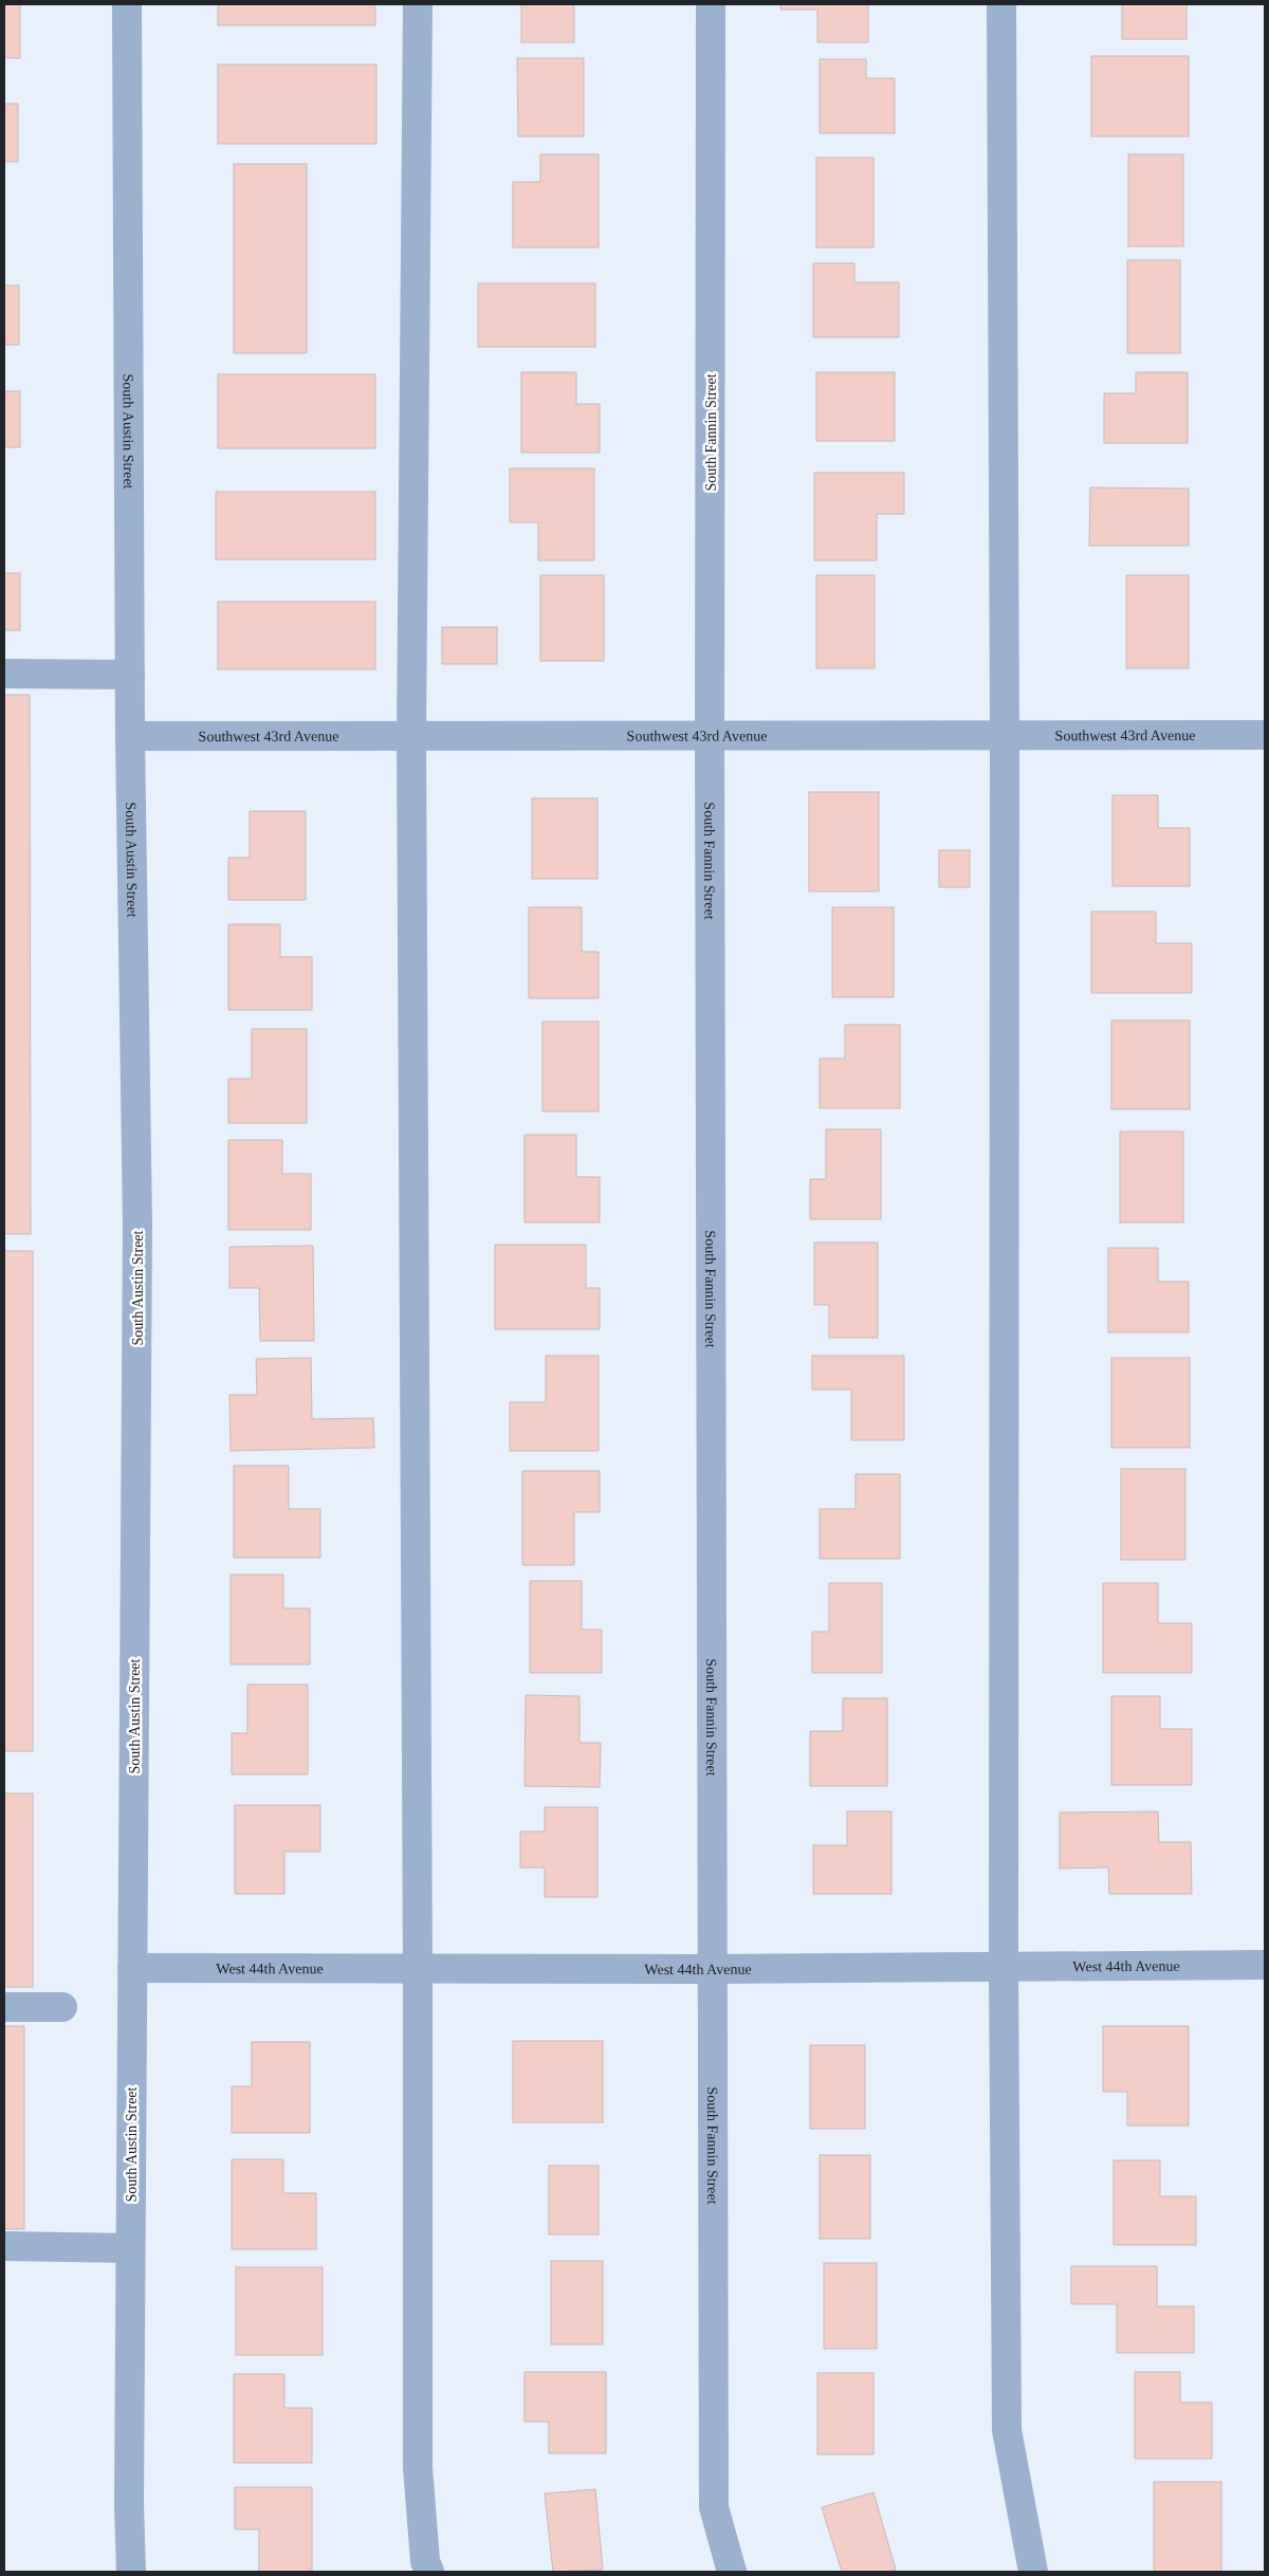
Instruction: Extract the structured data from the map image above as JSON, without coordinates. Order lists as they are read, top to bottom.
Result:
{
  "streets": {
    "street": [
      "South Austin Street",
      "South Fannin Street",
      "Southwest 43rd Avenue",
      "West 44th Avenue"
    ]
  },
  "crossings": [
    ["South Austin Street", "Southwest 43rd Avenue"],
    ["South Austin Street", "West 44th Avenue"],
    ["South Fannin Street", "Southwest 43rd Avenue"],
    ["South Fannin Street", "West 44th Avenue"]
  ]
}
